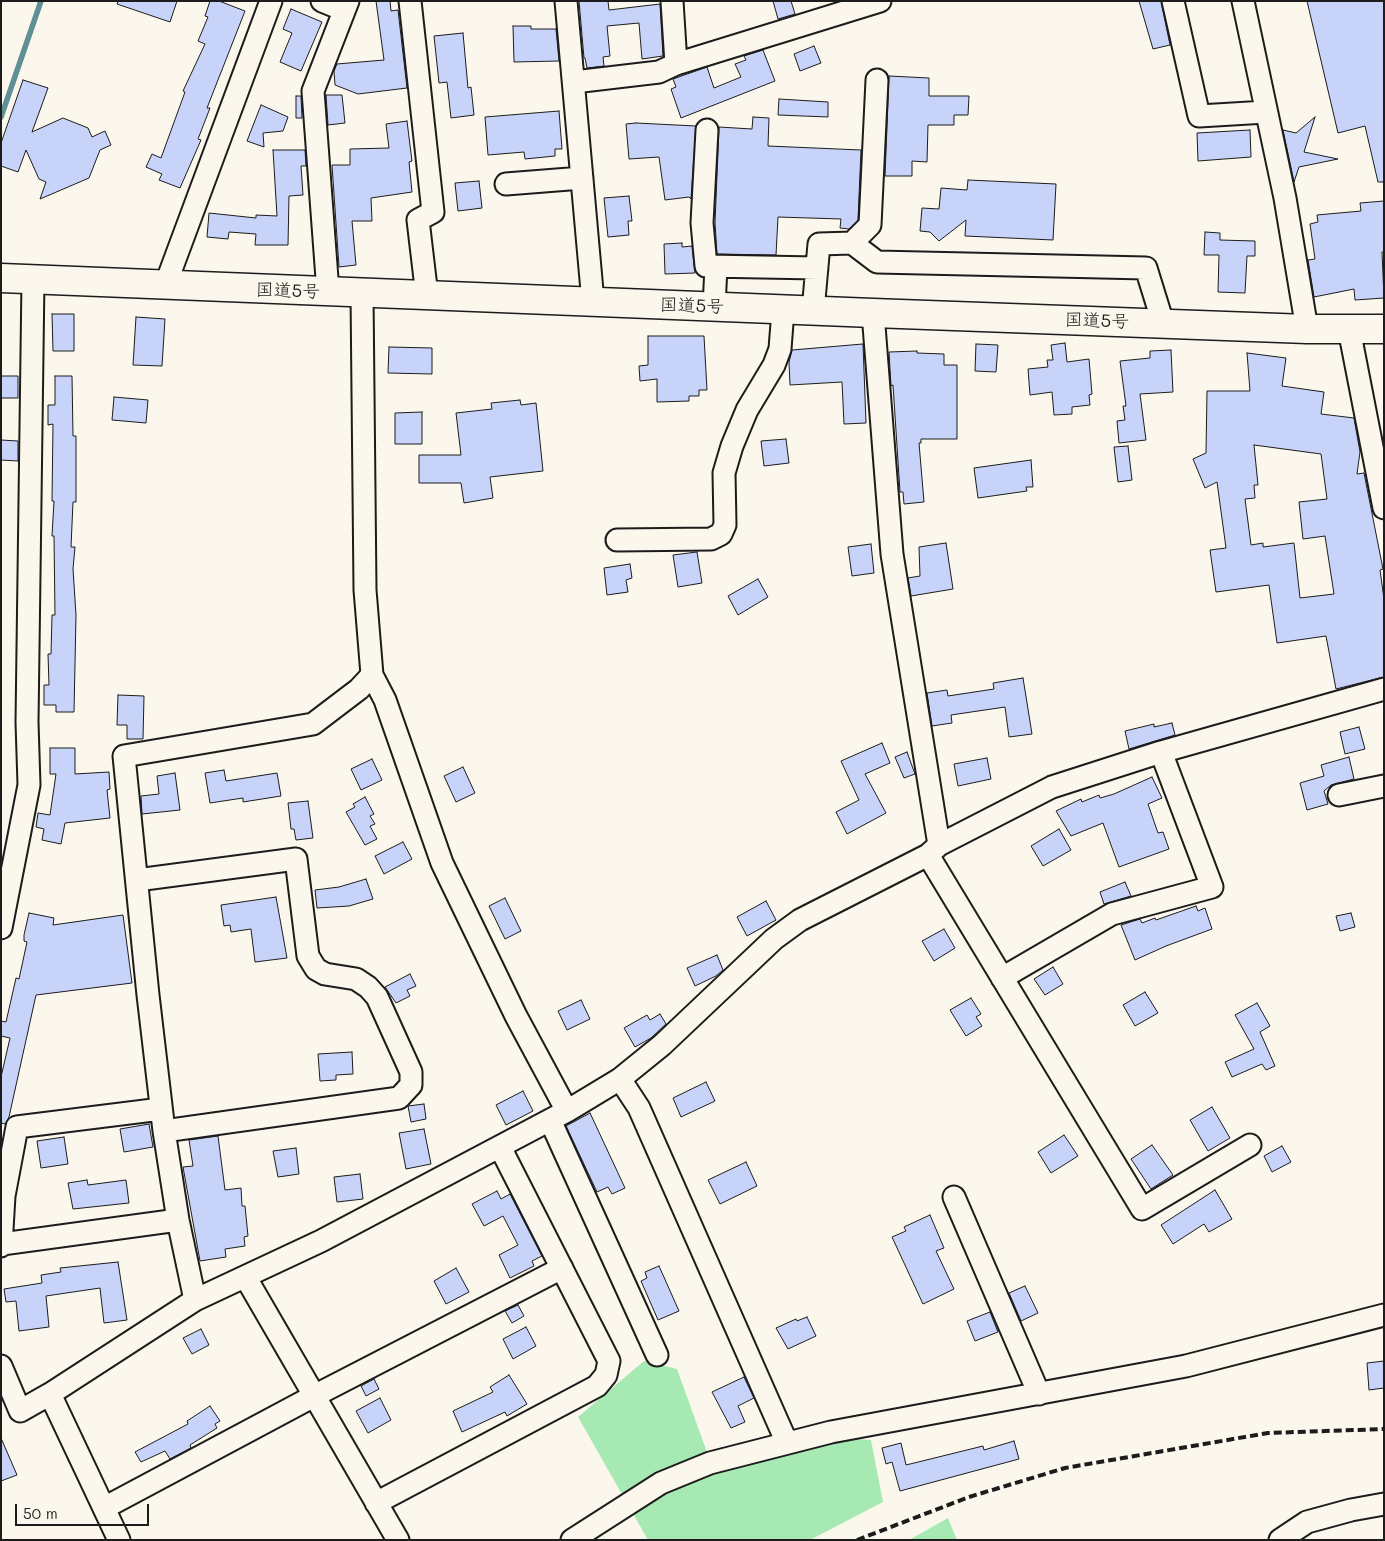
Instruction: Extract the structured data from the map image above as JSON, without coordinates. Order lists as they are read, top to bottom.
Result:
{
  "streets": {
    "highway": ["国道5号"]
  },
  "scale_bar": "50 m"
}
